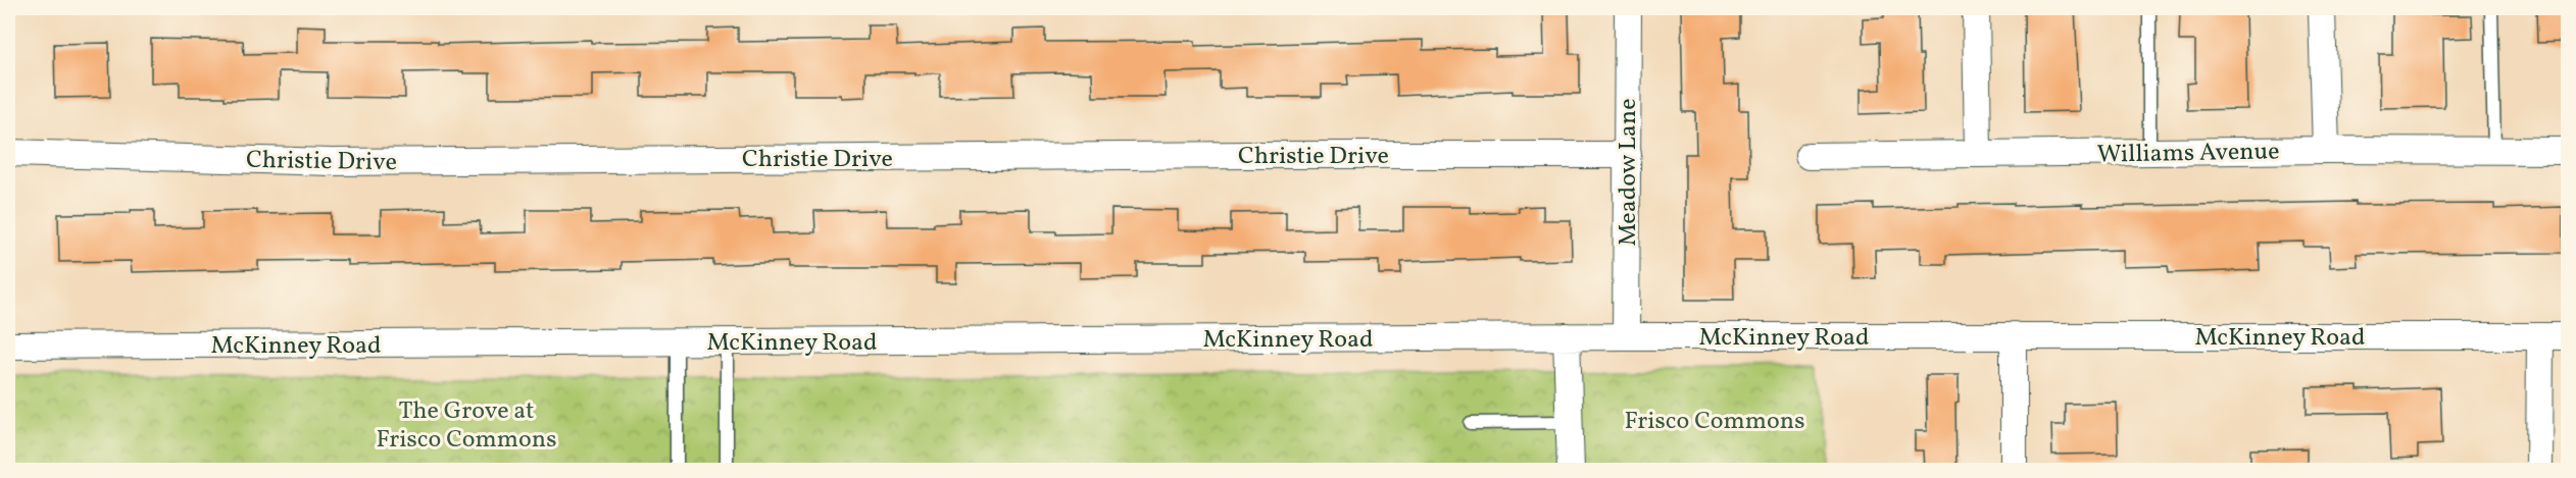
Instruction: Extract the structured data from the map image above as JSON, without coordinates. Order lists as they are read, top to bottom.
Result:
{
  "streets": {
    "street": [
      "Williams Avenue",
      "Christie Drive",
      "Meadow Lane",
      "McKinney Road"
    ]
  },
  "crossings": [
    ["Christie Drive", "Meadow Lane"],
    ["Meadow Lane", "McKinney Road"]
  ],
  "parks": ["The Grove at Frisco Commons", "Frisco Commons"]
}
